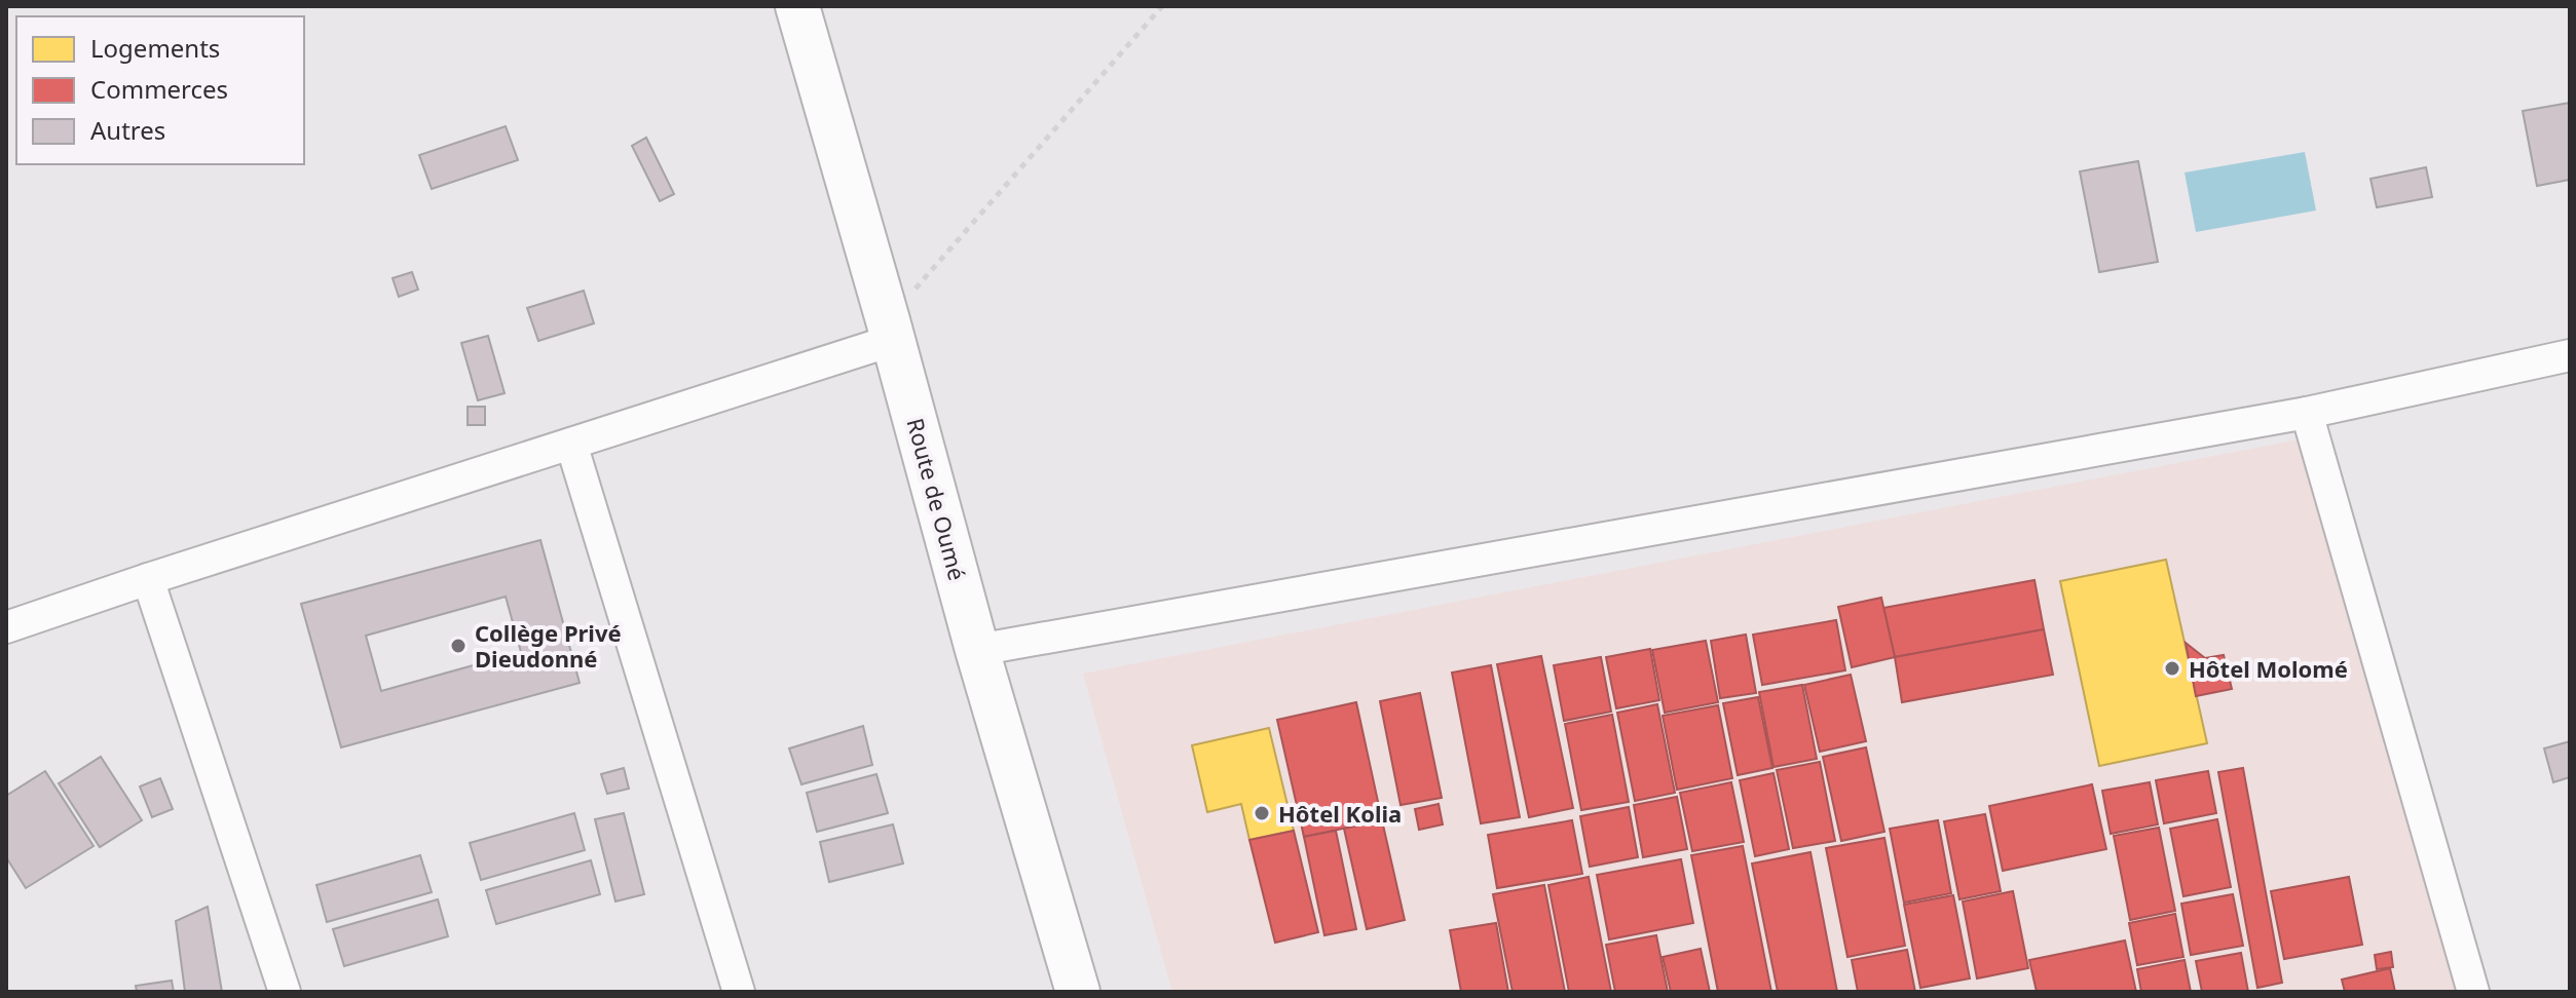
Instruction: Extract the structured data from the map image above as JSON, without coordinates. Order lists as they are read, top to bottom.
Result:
{
  "streets": {
    "main road": ["Route de Oumé"]
  },
  "places": ["Collège Privé Dieudonné", "Hôtel Molomé", "Hôtel Kolia"],
  "legend": ["Logements", "Commerces", "Autres"]
}
